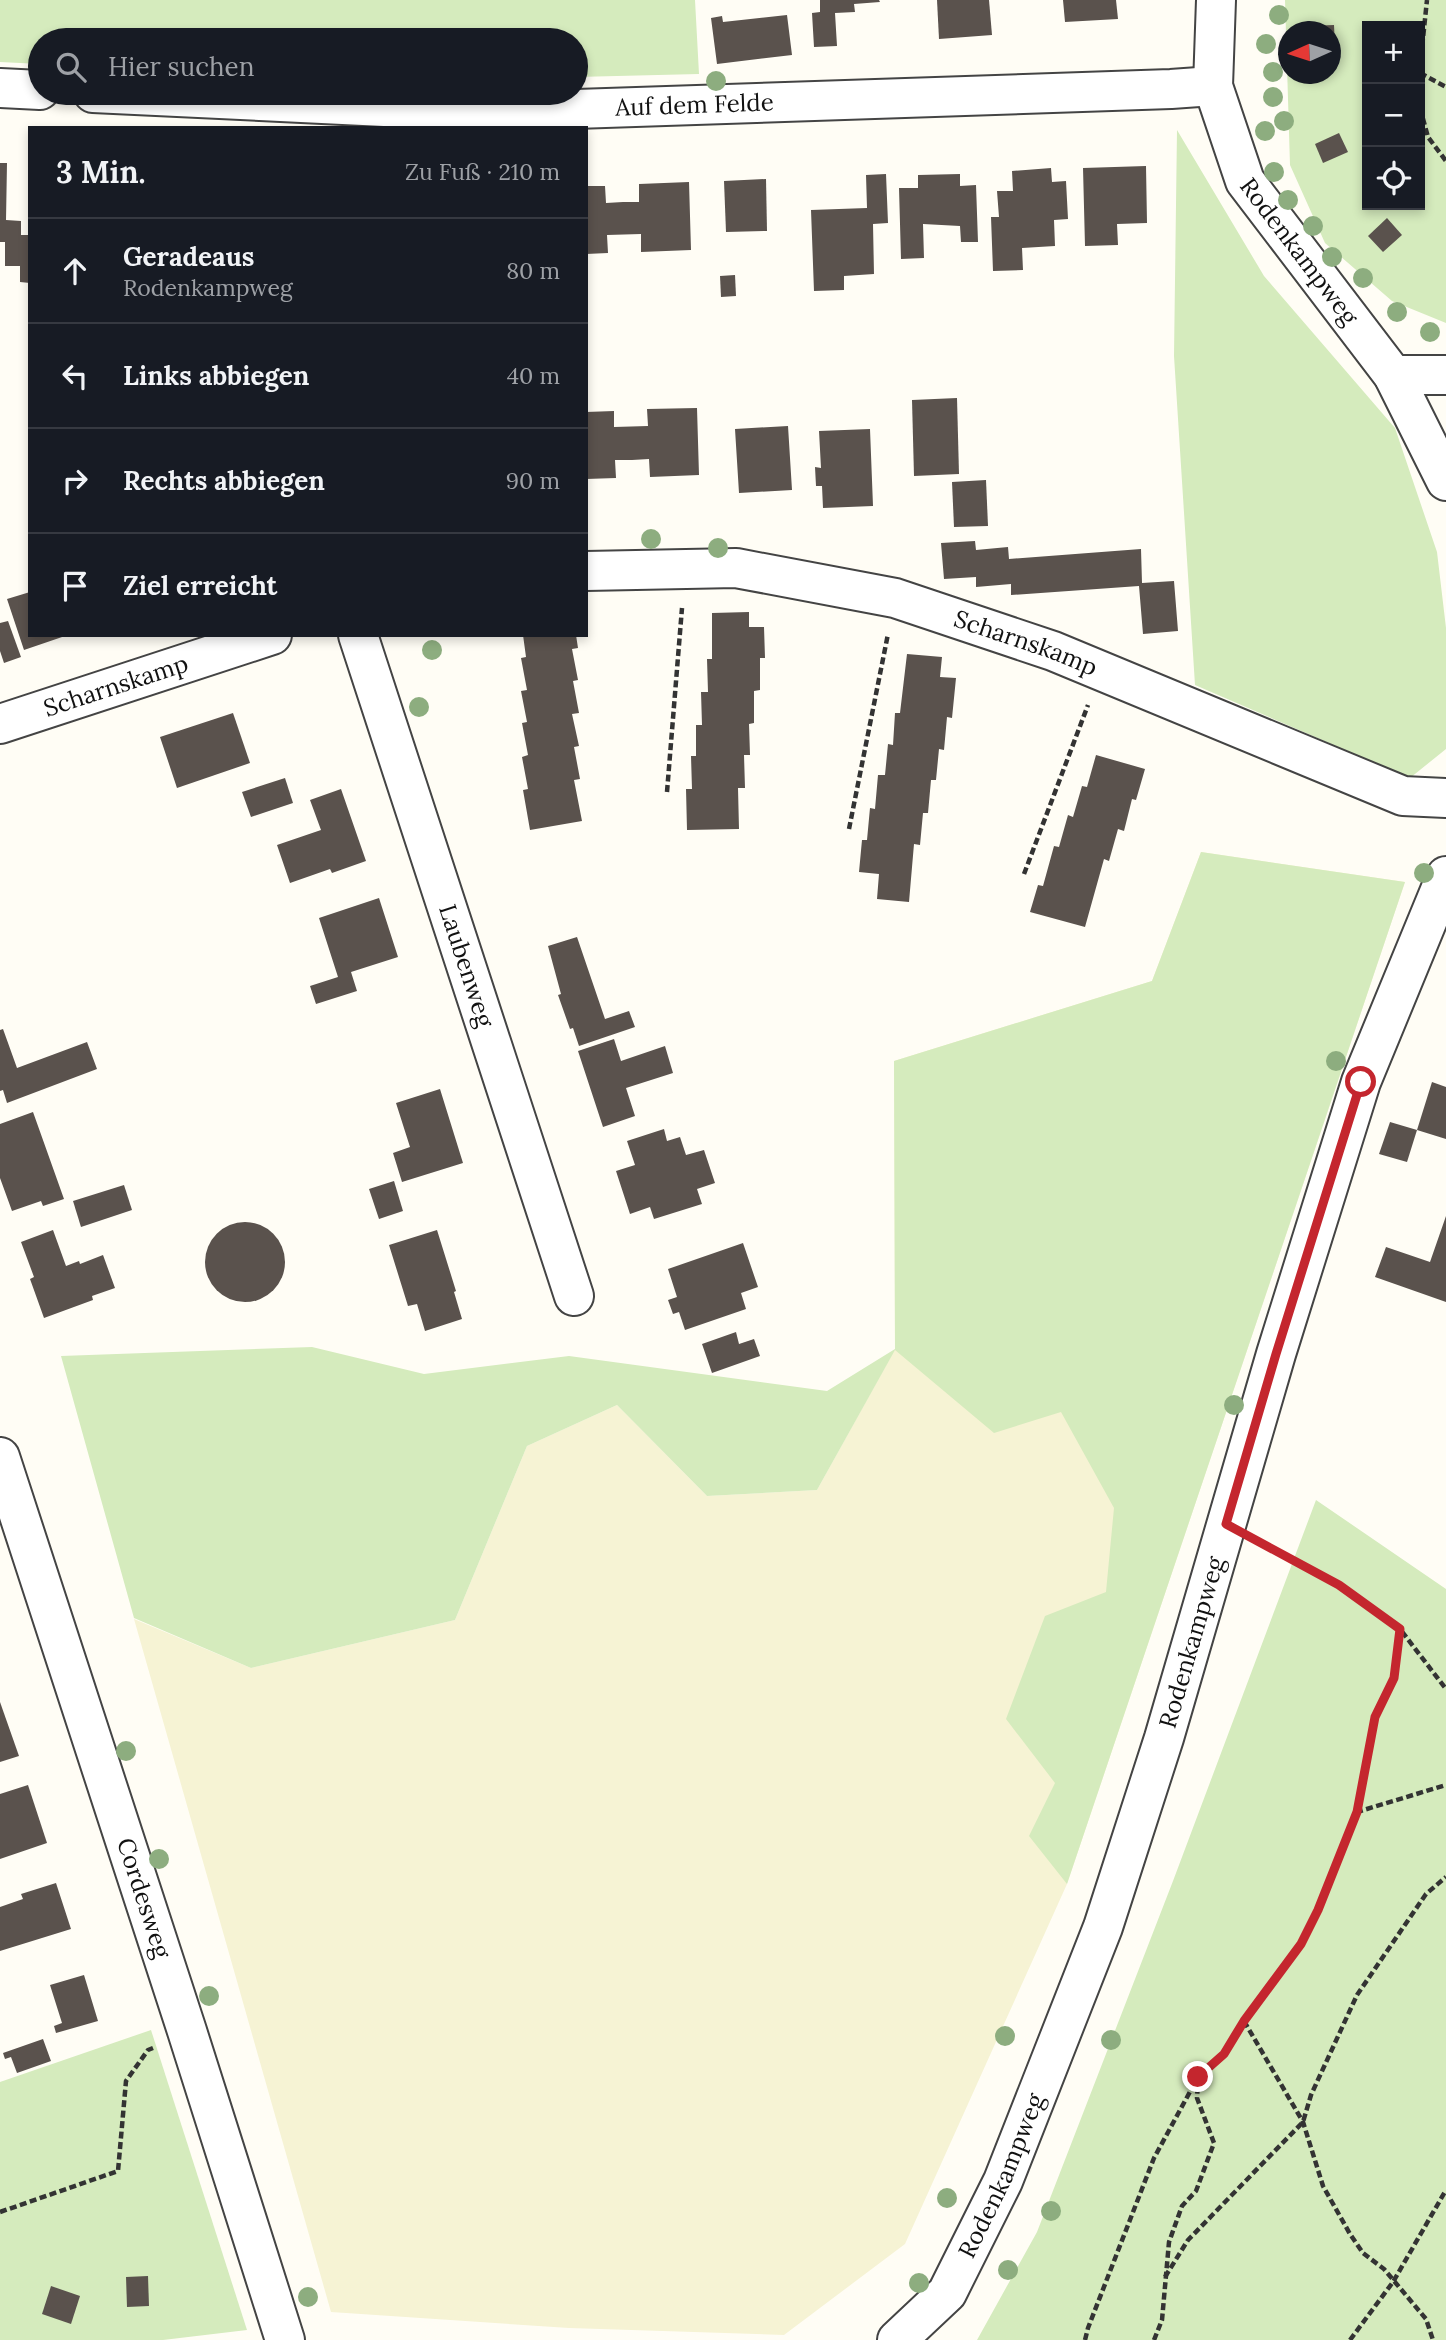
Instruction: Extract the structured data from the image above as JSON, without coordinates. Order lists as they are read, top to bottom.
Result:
{
  "streets": {
    "street": [
      "Auf dem Felde",
      "Rodenkampweg",
      "Scharnskamp",
      "Laubenweg",
      "Cordesweg"
    ]
  },
  "crossings": [
    ["Auf dem Felde", "Rodenkampweg"]
  ],
  "north": "left",
  "page": {
    "map_buttons": ["+", "−"],
    "search": "Hier suchen",
    "heading": ["3 Min.", "Zu Fuß · 210 m"],
    "list": [
      ["Geradeaus", "Rodenkampweg", "80 m"],
      ["Links abbiegen", "40 m"],
      ["Rechts abbiegen", "90 m"],
      "Ziel erreicht"
    ]
  }
}
